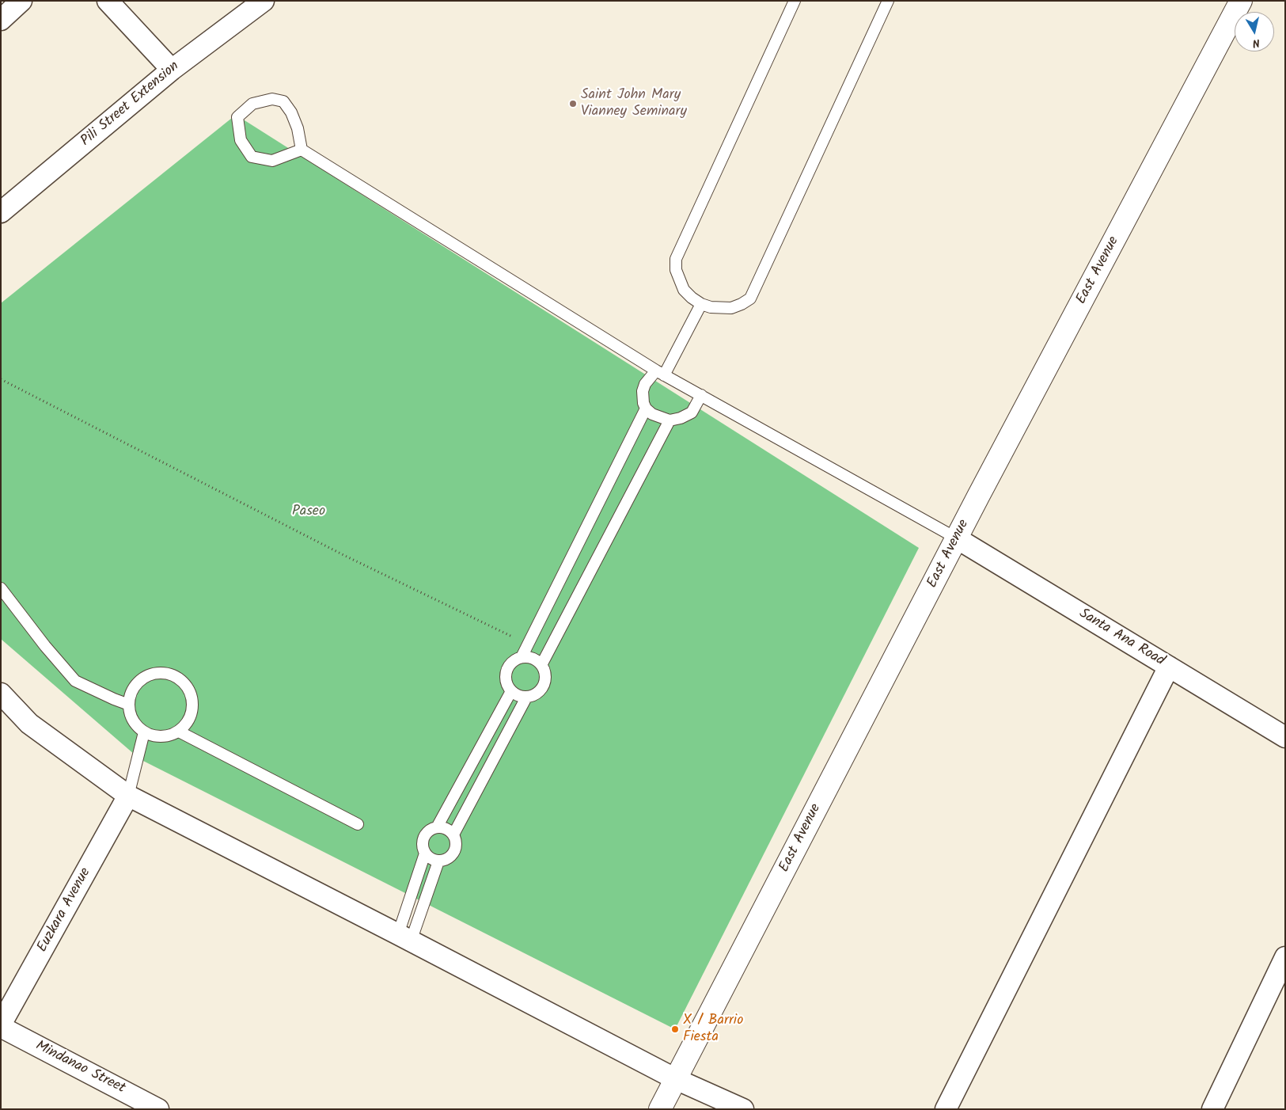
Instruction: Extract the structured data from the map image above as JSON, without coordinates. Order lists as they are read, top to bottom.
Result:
{
  "streets": {
    "street": [
      "Pili Street Extension",
      "East Avenue",
      "Santa Ana Road",
      "Euzkara Avenue",
      "Mindanao Street"
    ]
  },
  "crossings": [
    ["East Avenue", "Santa Ana Road"],
    ["Euzkara Avenue", "Mindanao Street"]
  ],
  "parks": ["Paseo"],
  "places": ["Saint John Mary Vianney Seminary", "X / Barrio Fiesta"],
  "north": "bottom"
}
